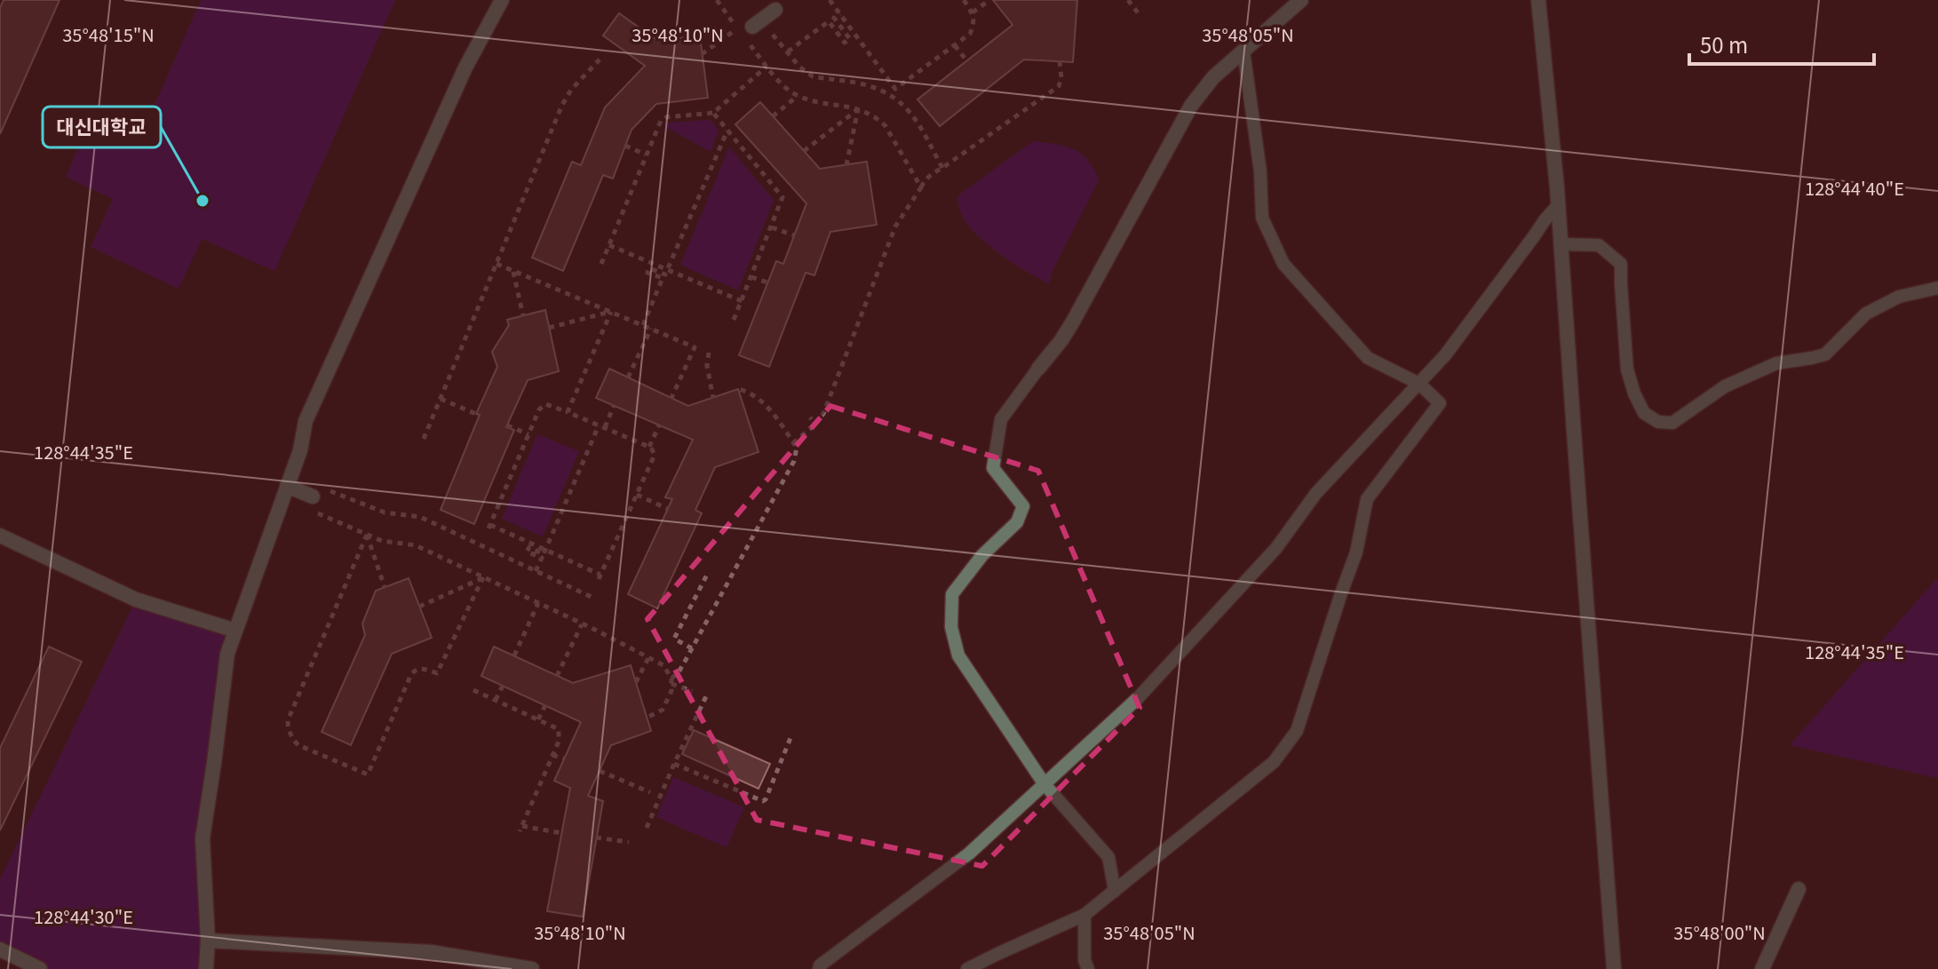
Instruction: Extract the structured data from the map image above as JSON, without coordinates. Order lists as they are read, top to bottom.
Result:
{
  "places": ["대신대학교"],
  "scale_bar": "50 m",
  "coordinates": [
    "35°48'15\"N",
    "35°48'10\"N",
    "35°48'05\"N",
    "128°44'40\"E",
    "128°44'35\"E",
    "128°44'30\"E",
    "35°48'00\"N"
  ]
}
